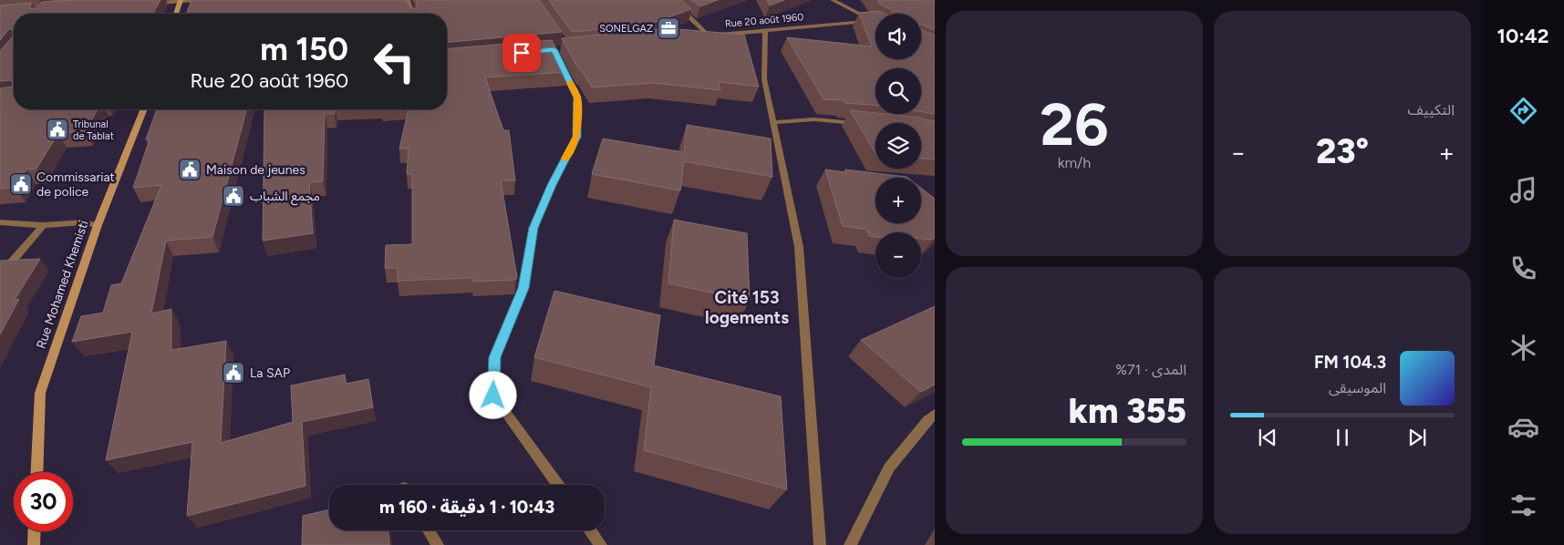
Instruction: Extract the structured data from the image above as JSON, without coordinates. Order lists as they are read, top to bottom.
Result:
{
  "streets": {
    "main road": ["Rue Mohamed Khemisti"],
    "street": ["Rue 20 août 1960"]
  },
  "districts": ["Cité 153 logements"],
  "places": {
    "office": ["SONELGAZ"],
    "public building": [
      "Tribunal de Tablat",
      "Maison de jeunes",
      "Commissariat de police",
      "مجمع الشباب",
      "La SAP"
    ]
  },
  "page": {
    "tabs": "10:42",
    "tile": [
      "التكييف",
      ["26", "km/h"],
      ["المدى · 71%", "355 km"]
    ],
    "map_buttons": ["+", "−"],
    "turn": ["150 m", "Rue 20 août 1960"],
    "heat": ["−", "23°", "+"],
    "song": ["104.3 FM", "الموسيقى"],
    "limit": "30",
    "trip": "10:43 · 1 دقيقة · 160 m"
  }
}
